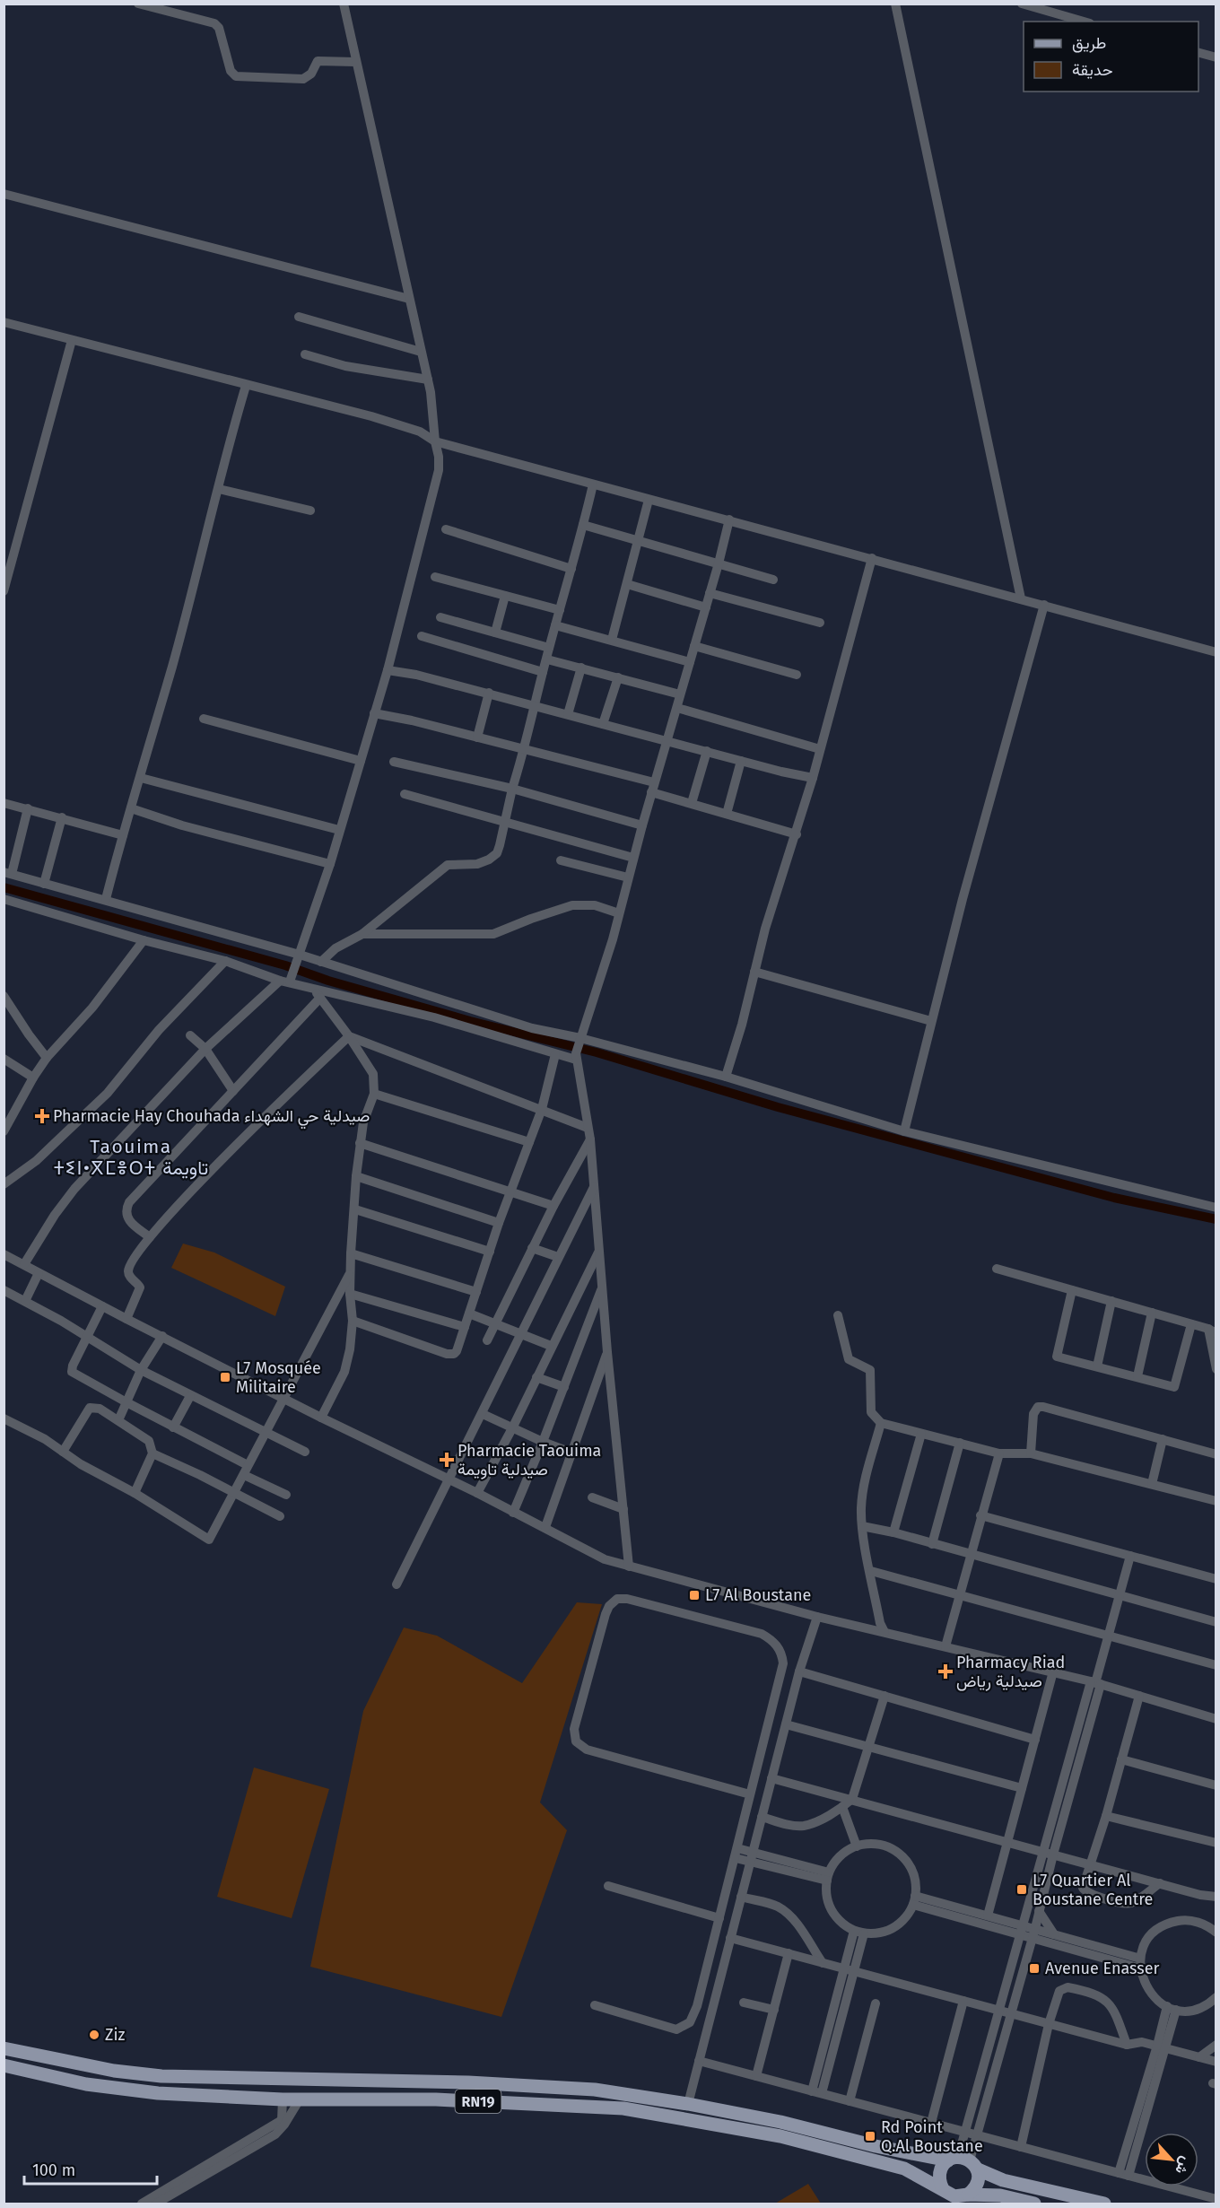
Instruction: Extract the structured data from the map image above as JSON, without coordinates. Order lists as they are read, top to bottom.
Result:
{
  "streets": {
    "main road": ["RN19"]
  },
  "districts": ["Taouima ⵜⵉⵏ•ⴳⵎⴻⵔⵜ تاويمة"],
  "places": {
    "health": ["Pharmacie Hay Chouhada صيدلية حي الشهداء", "Pharmacie Taouima صيدلية تاويمة", "Pharmacy Riad صيدلية رياض"],
    "transit": [
      "L7 Mosquée Militaire",
      "L7 Al Boustane",
      "L7 Quartier Al Boustane Centre",
      "Avenue Enasser",
      "Rd Point Q.Al Boustane"
    ],
    "other": ["Ziz"]
  },
  "legend": ["طريق", "حديقة"],
  "scale_bar": "100 m",
  "north": "bottom right"
}
